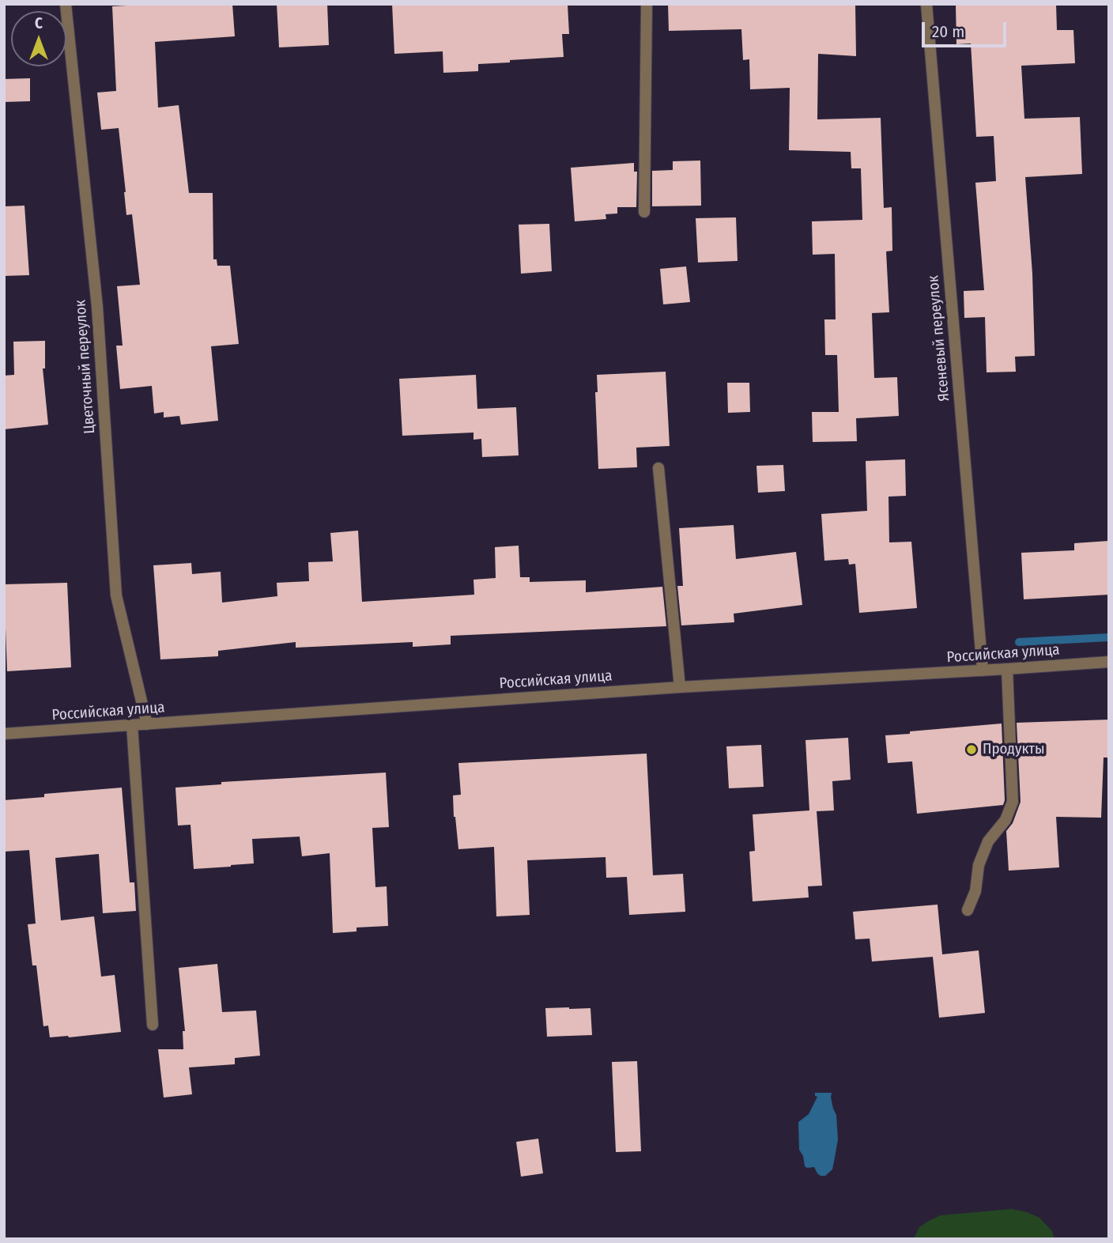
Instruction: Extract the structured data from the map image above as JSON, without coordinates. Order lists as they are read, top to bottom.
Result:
{
  "streets": {
    "street": ["Ясеневый переулок", "Цветочный переулок", "Российская улица"]
  },
  "crossings": [
    ["Ясеневый переулок", "Российская улица"],
    ["Цветочный переулок", "Российская улица"]
  ],
  "places": ["Продукты"],
  "scale_bar": "20 m",
  "north": "top"
}
